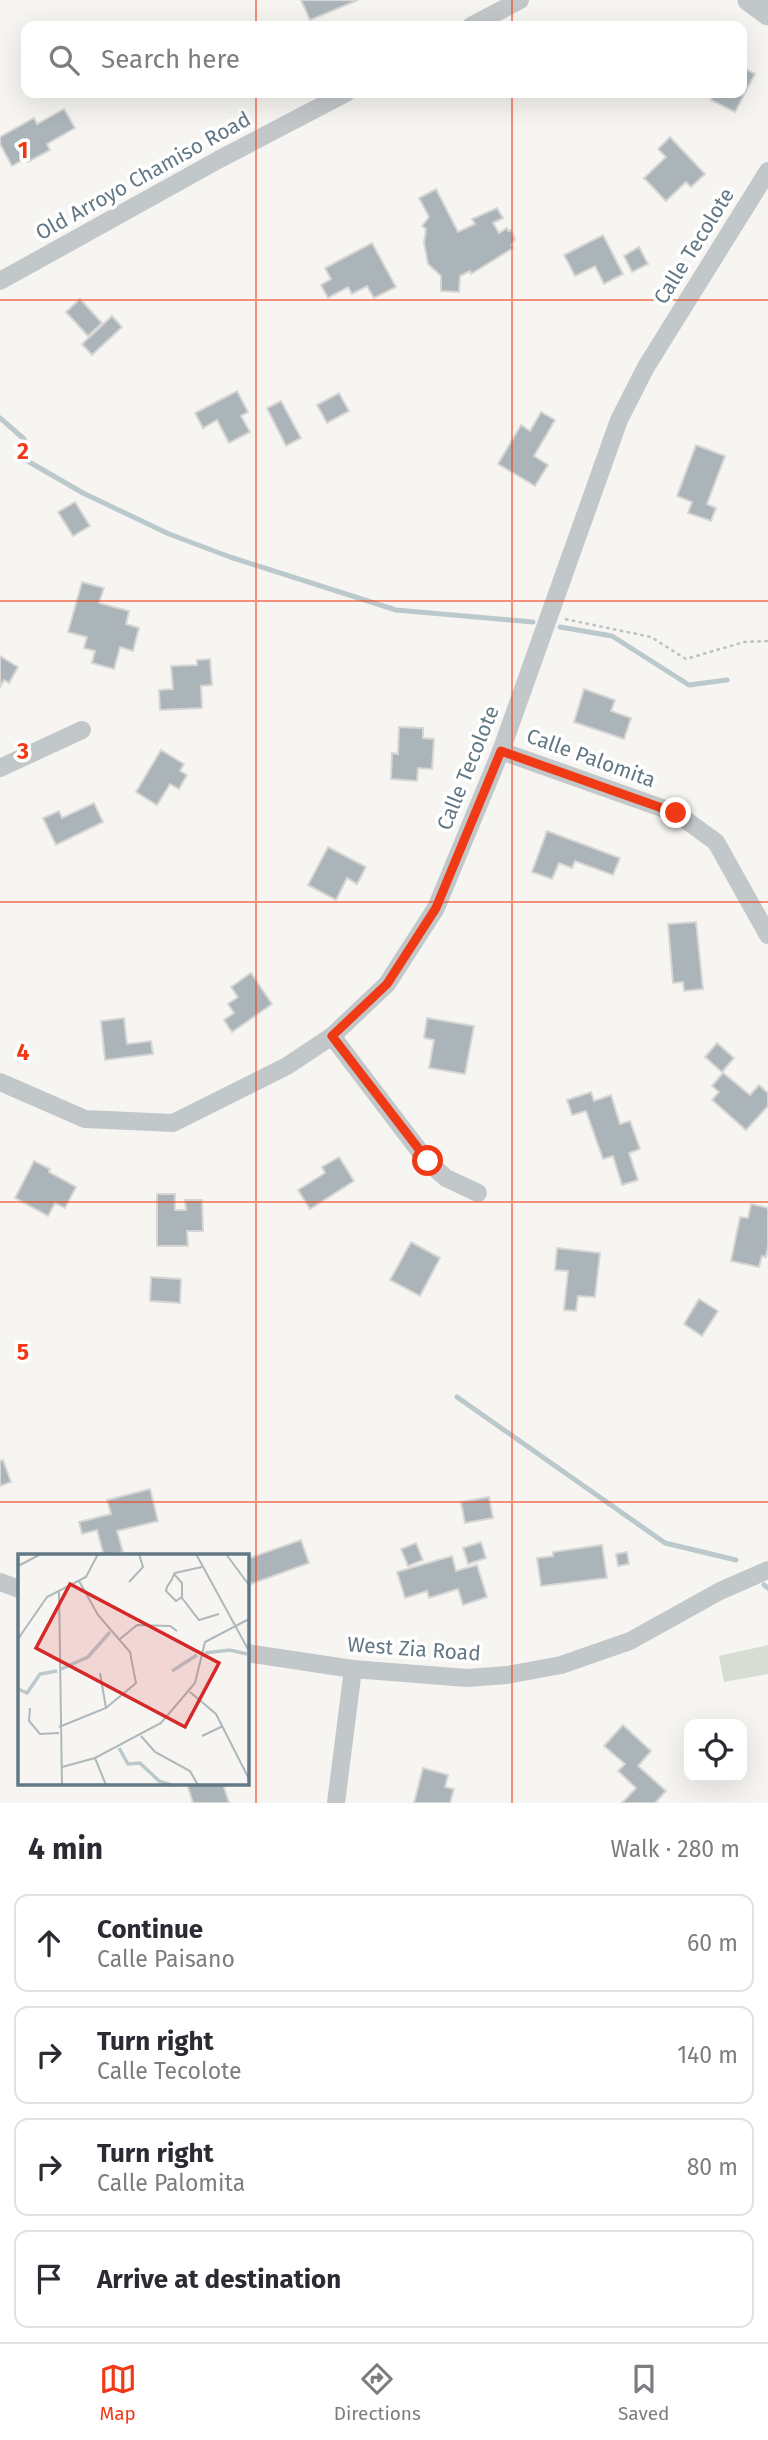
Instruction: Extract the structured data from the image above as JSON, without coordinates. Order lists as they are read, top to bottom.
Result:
{
  "streets": {
    "street": [
      "Old Arroyo Chamiso Road",
      "Calle Tecolote",
      "Calle Palomita",
      "West Zia Road"
    ]
  },
  "crossings": [
    ["Calle Tecolote", "Calle Palomita"]
  ],
  "page": {
    "search": "Search here",
    "heading": ["4 min", "Walk · 280 m"],
    "list": [
      ["Continue", "Calle Paisano", "60 m"],
      ["Turn right", "Calle Tecolote", "140 m"],
      ["Turn right", "Calle Palomita", "80 m"],
      "Arrive at destination"
    ],
    "nav": ["Map", "Directions", "Saved"]
  },
  "grid": {
    "rows": [
      "1",
      "2",
      "3",
      "4",
      "5"
    ]
  }
}
